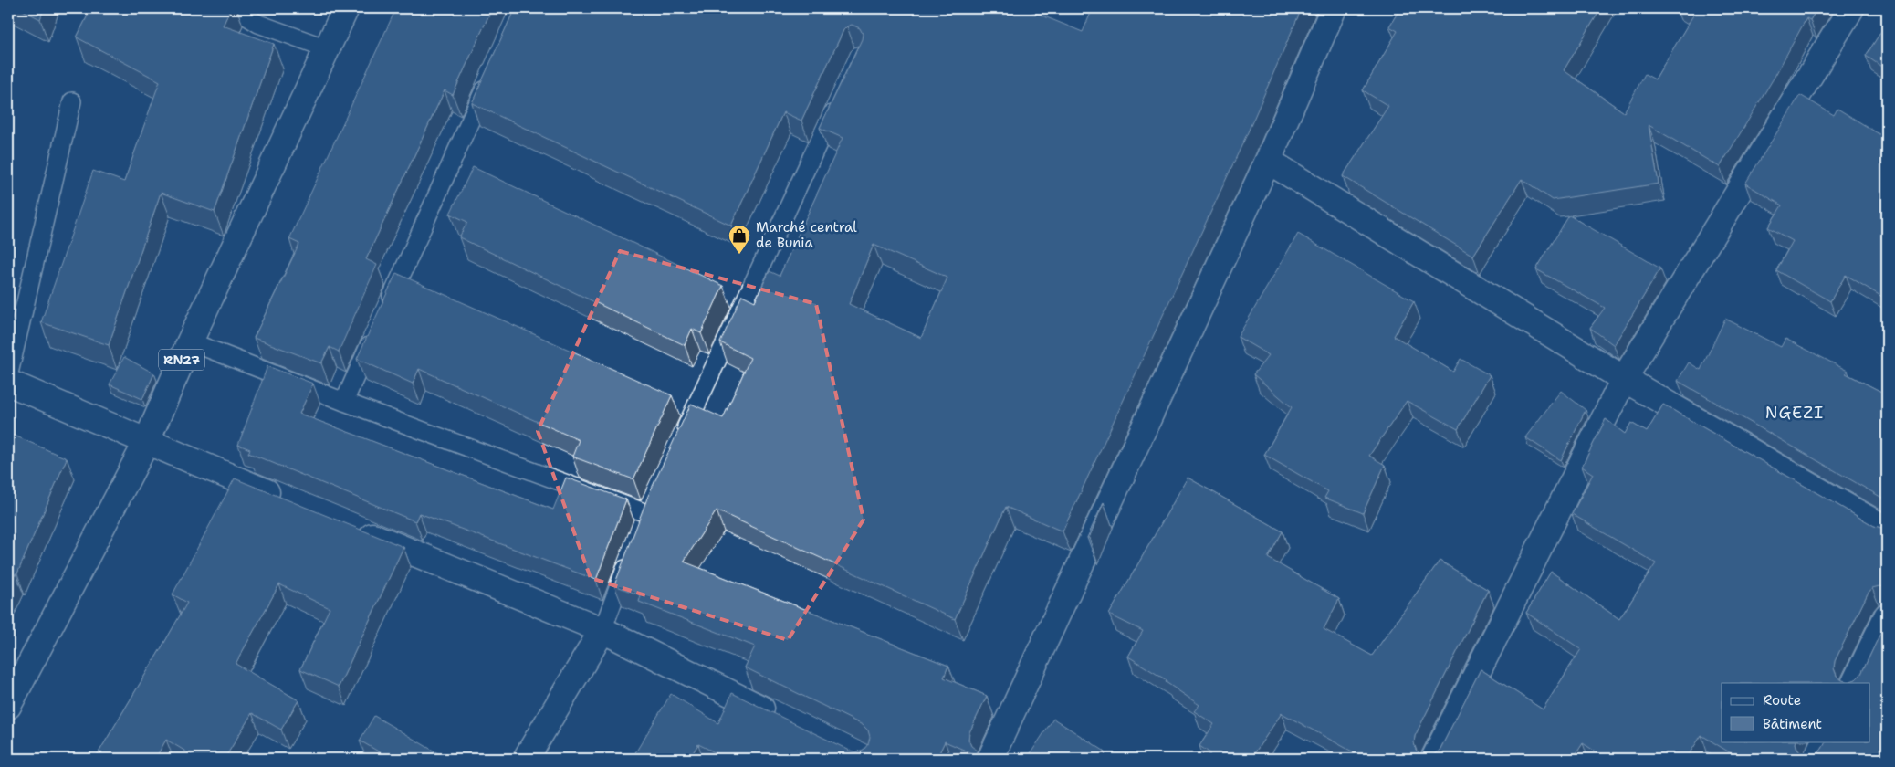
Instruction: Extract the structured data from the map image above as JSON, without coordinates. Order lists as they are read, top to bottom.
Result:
{
  "streets": {
    "street": ["RN27"]
  },
  "districts": ["NGEZI"],
  "places": {
    "shop": ["Marché central de Bunia"]
  },
  "legend": ["Route", "Bâtiment"]
}
